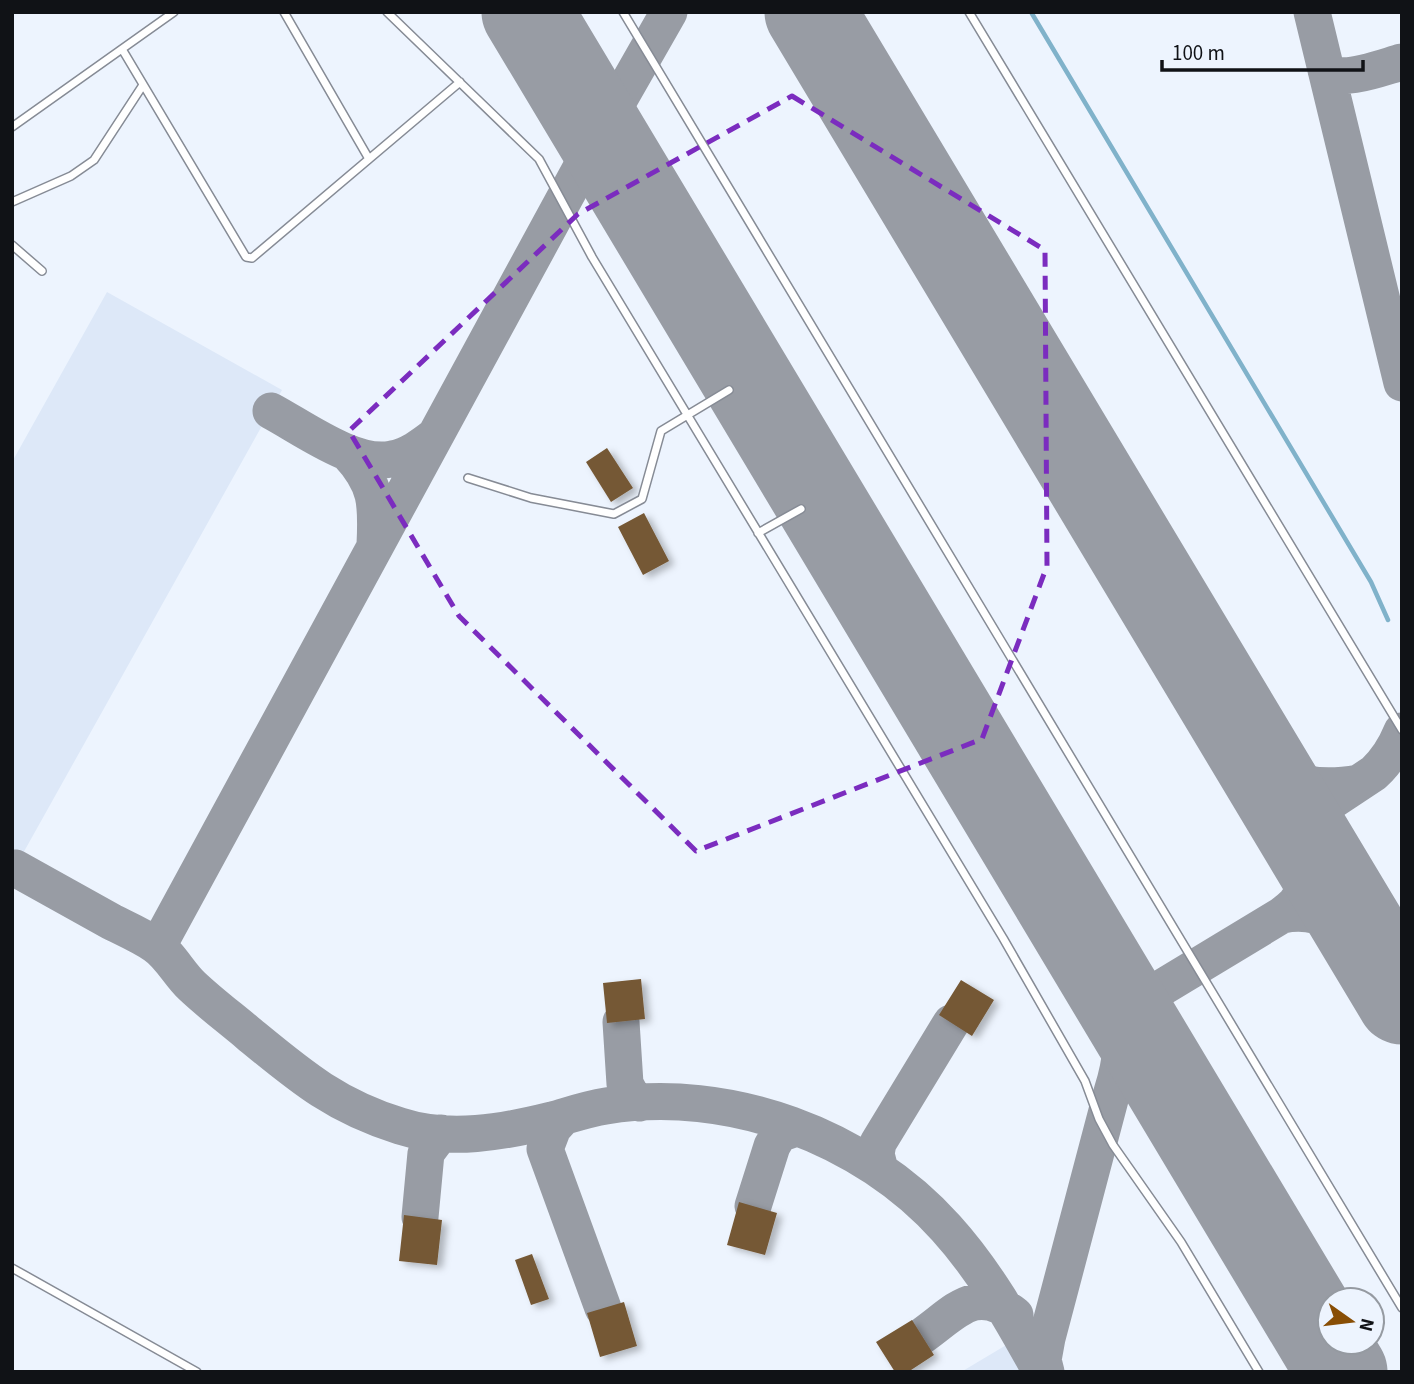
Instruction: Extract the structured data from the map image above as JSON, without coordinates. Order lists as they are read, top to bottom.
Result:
{
  "scale_bar": "100 m",
  "north": "right"
}
